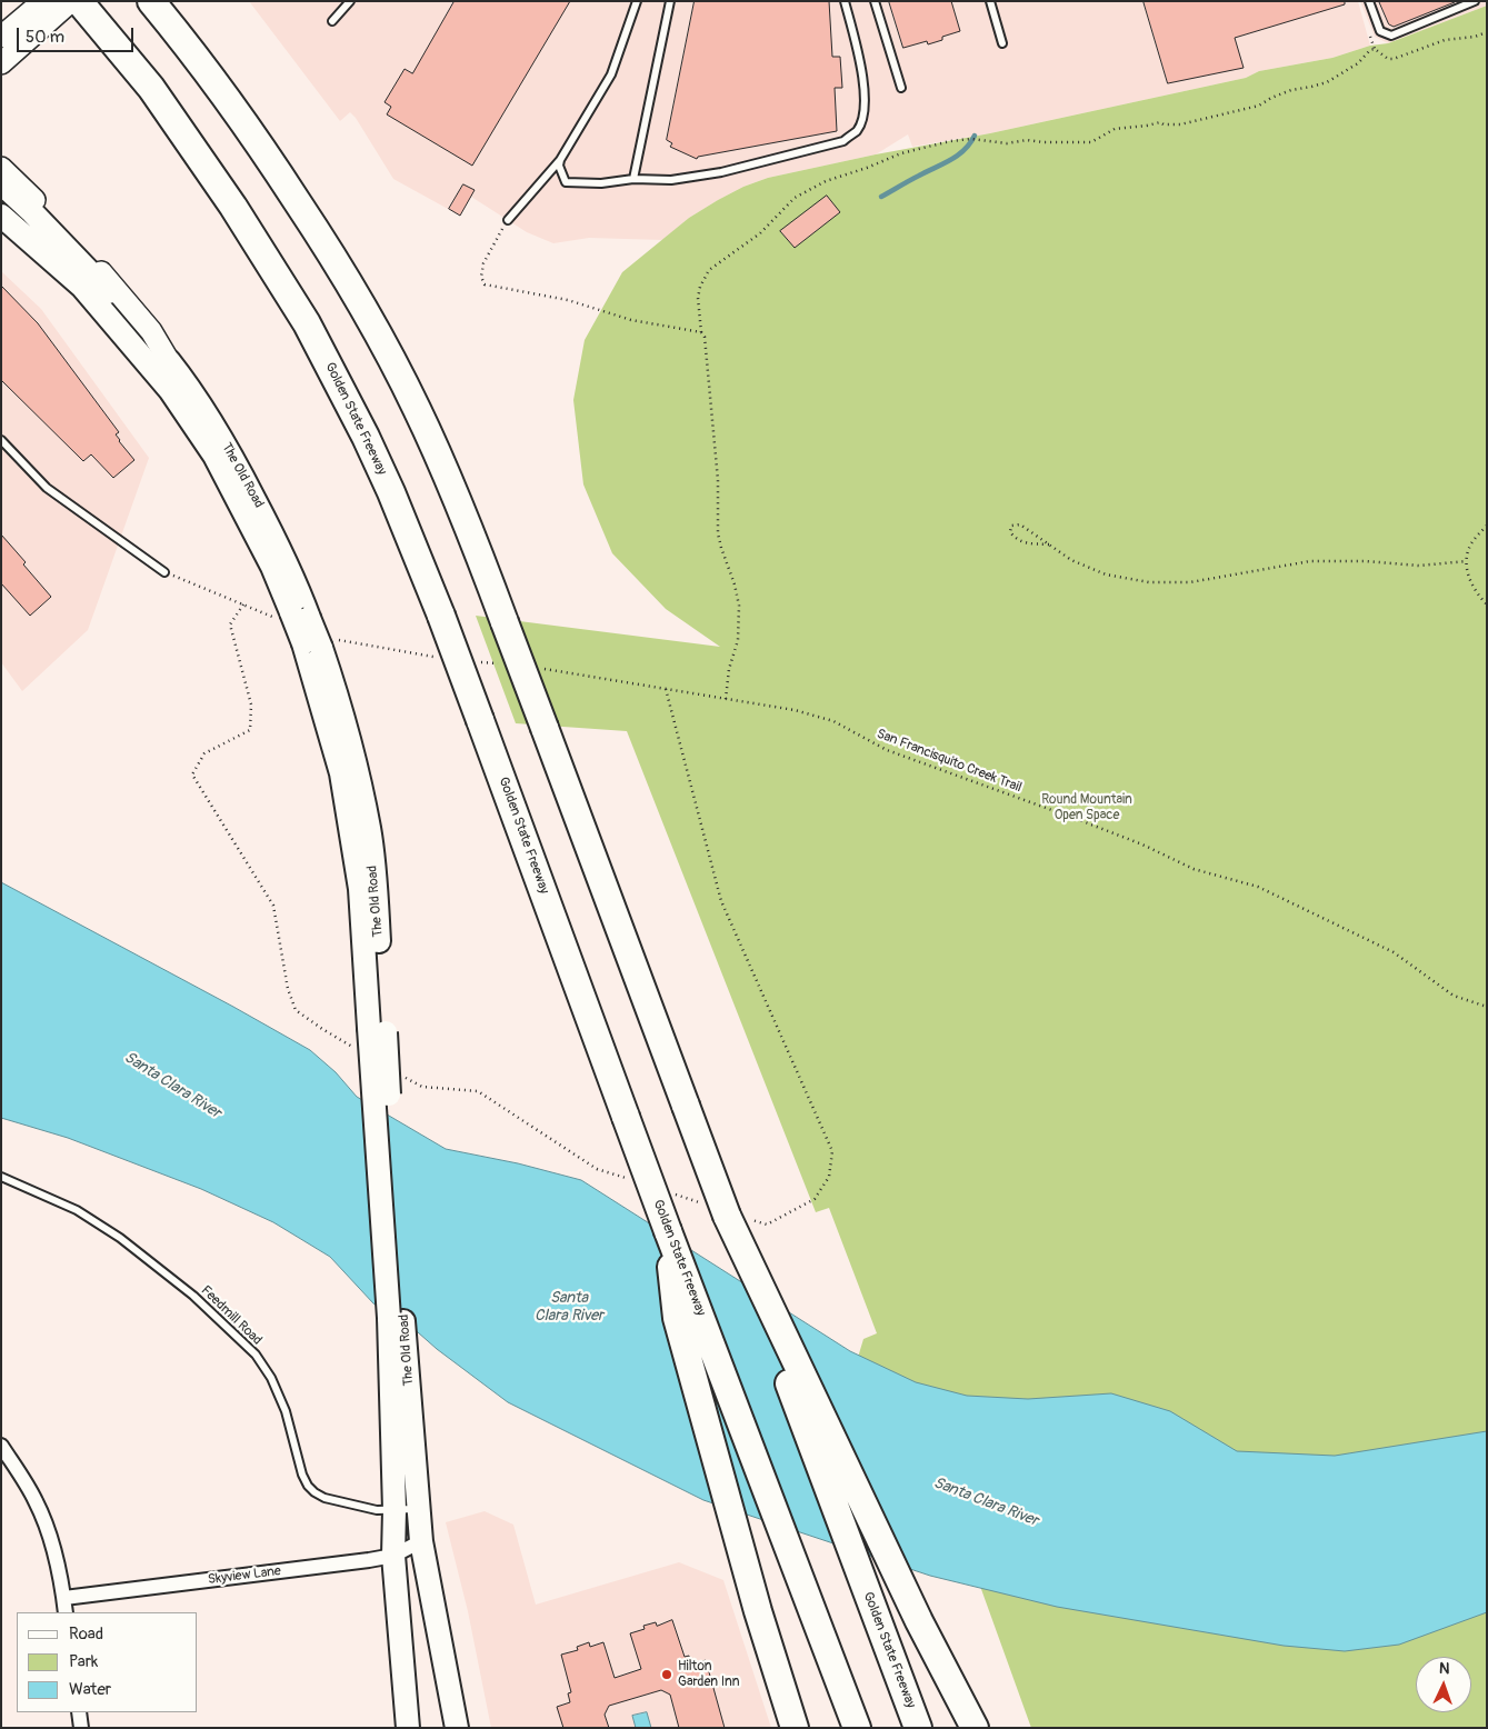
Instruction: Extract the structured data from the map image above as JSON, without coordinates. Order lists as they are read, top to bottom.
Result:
{
  "streets": {
    "highway": ["Golden State Freeway"],
    "main road": ["The Old Road"],
    "street": ["Skyview Lane"],
    "lane": ["Feedmill Road"],
    "path": ["San Francisquito Creek Trail"]
  },
  "crossings": [
    ["Golden State Freeway", "San Francisquito Creek Trail"],
    ["The Old Road", "Feedmill Road"],
    ["The Old Road", "Skyview Lane"]
  ],
  "water": ["Santa Clara River"],
  "parks": ["Round Mountain Open Space"],
  "places": ["Hilton Garden Inn"],
  "legend": ["Road", "Park", "Water"],
  "scale_bar": "50 m",
  "north": "top"
}
